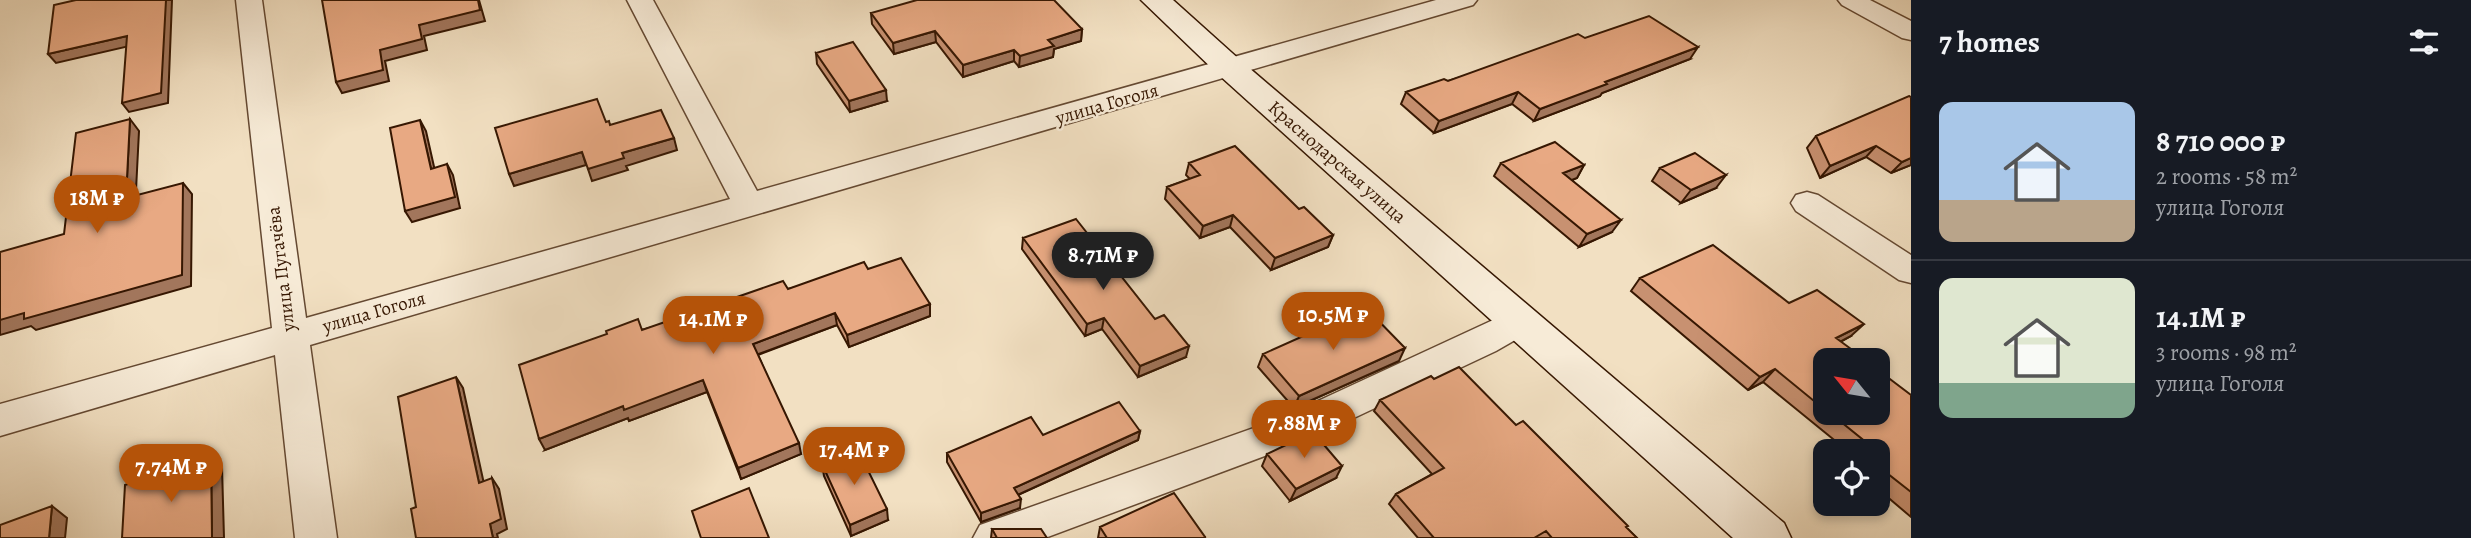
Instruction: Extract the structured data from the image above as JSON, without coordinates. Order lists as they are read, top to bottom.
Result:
{
  "streets": {
    "main road": ["Краснодарская улица"],
    "street": ["улица Гоголя", "улица Пугачёва"]
  },
  "crossings": [
    ["улица Гоголя", "Краснодарская улица"],
    ["улица Гоголя", "улица Пугачёва"]
  ],
  "north": "top left",
  "page": {
    "heading": "7 homes",
    "list": [
      {
        "name": "8 710 000 ₽",
        "note": "2 rooms · 58 m² · улица Гоголя"
      },
      {
        "name": "14.1M ₽",
        "note": "3 rooms · 98 m² · улица Гоголя"
      }
    ],
    "price": [
      "18M ₽",
      "8.71M ₽",
      "10.5M ₽",
      "14.1M ₽",
      "7.88M ₽",
      "17.4M ₽",
      "7.74M ₽"
    ]
  }
}
